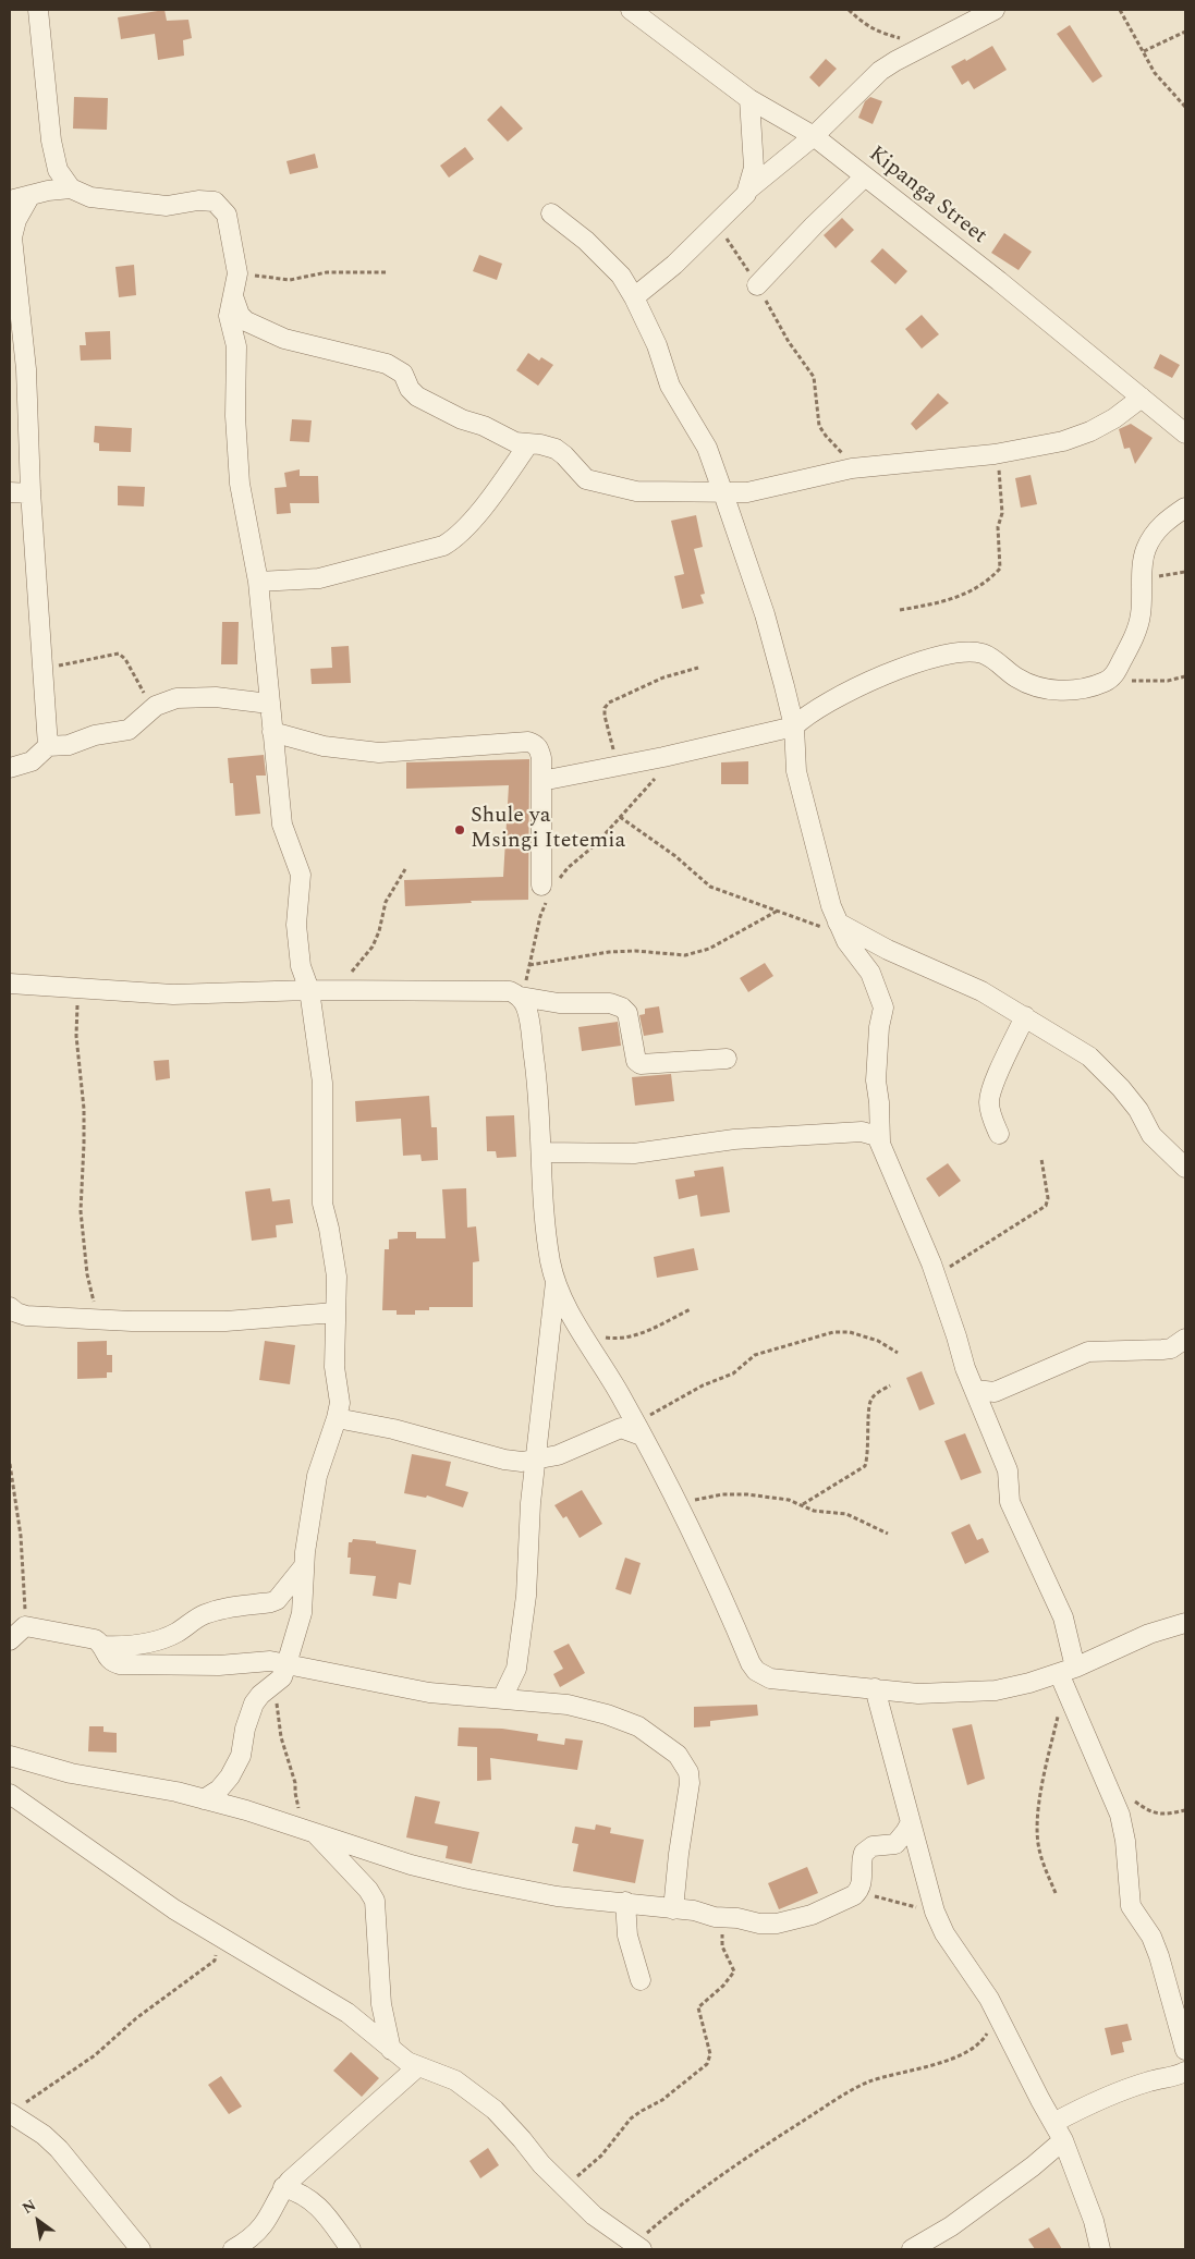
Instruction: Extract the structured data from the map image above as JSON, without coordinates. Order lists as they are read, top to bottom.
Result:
{
  "streets": {
    "street": ["Kipanga Street"]
  },
  "places": ["Shule ya Msingi Itetemia"],
  "north": "top left"
}
